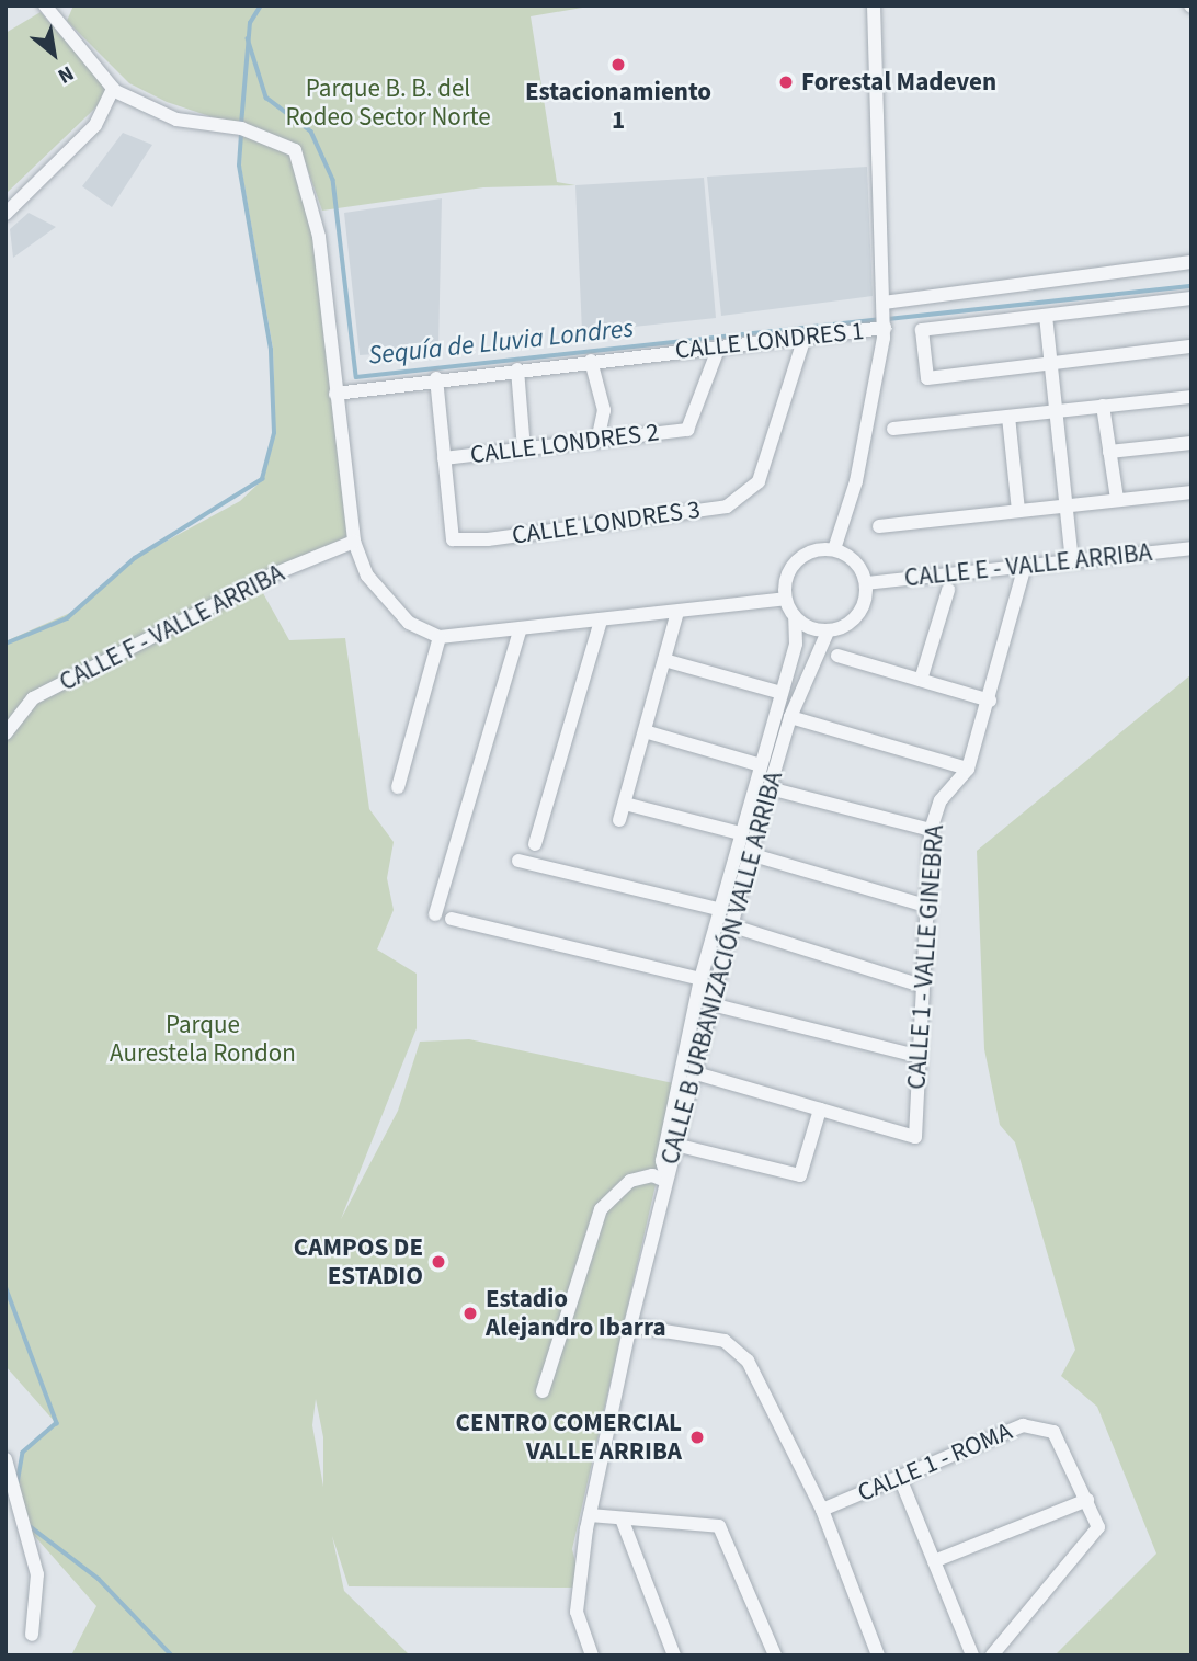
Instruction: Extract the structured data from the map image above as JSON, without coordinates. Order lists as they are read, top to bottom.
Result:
{
  "streets": {
    "street": [
      "CALLE LONDRES 1",
      "CALLE LONDRES 2",
      "CALLE LONDRES 3",
      "CALLE E - VALLE ARRIBA",
      "CALLE F - VALLE ARRIBA",
      "CALLE 1 - VALLE GINEBRA",
      "CALLE B URBANIZACIÓN VALLE ARRIBA",
      "CALLE 1 - ROMA"
    ]
  },
  "crossings": [
    ["CALLE LONDRES 1", "CALLE LONDRES 2"],
    ["CALLE LONDRES 1", "CALLE LONDRES 3"],
    ["CALLE LONDRES 2", "CALLE LONDRES 3"],
    ["CALLE E - VALLE ARRIBA", "CALLE 1 - VALLE GINEBRA"],
    ["CALLE E - VALLE ARRIBA", "CALLE B URBANIZACIÓN VALLE ARRIBA"]
  ],
  "water": ["Sequía de Lluvia Londres"],
  "parks": ["Parque B. B. del Rodeo Sector Norte", "Parque Aurestela Rondon"],
  "places": [
    "Estacionamiento 1",
    "Forestal Madeven",
    "CAMPOS DE ESTADIO",
    "Estadio Alejandro Ibarra",
    "CENTRO COMERCIAL VALLE ARRIBA"
  ],
  "north": "bottom right"
}
